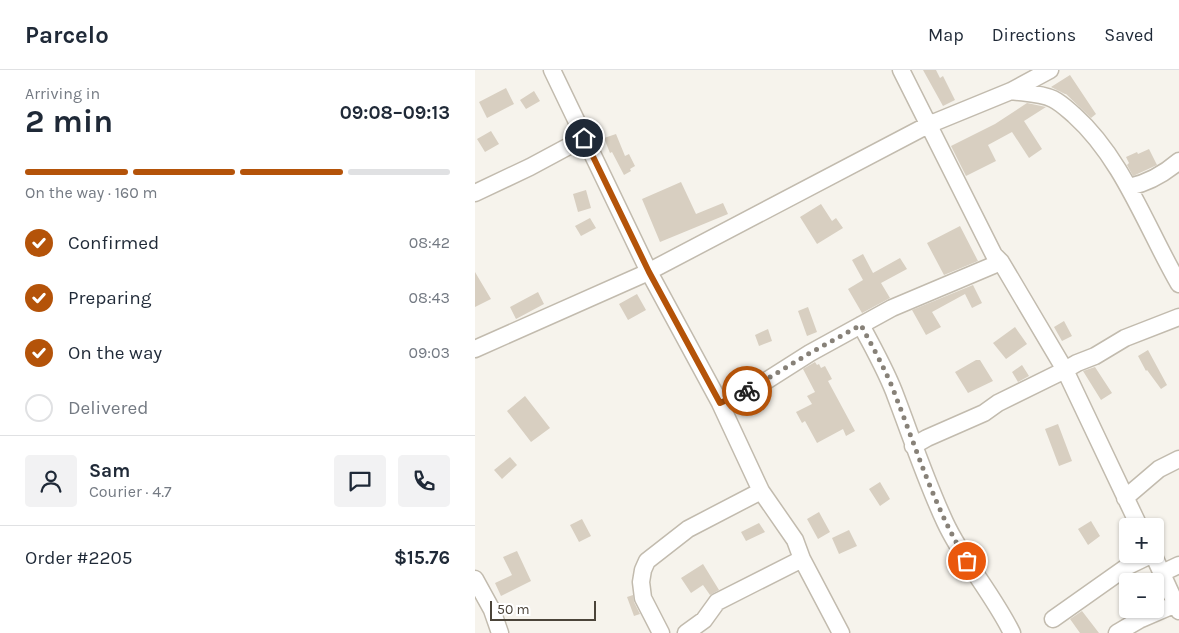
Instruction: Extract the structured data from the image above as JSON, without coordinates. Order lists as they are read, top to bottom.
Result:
{
  "scale_bar": "50 m",
  "page": {
    "header": "Parcelo",
    "nav": ["Map", "Directions", "Saved"],
    "heading": ["2 min", "Arriving in", "09:08–09:13"],
    "panel": [
      "Sam",
      "Courier · 4.7",
      "Order #2205",
      "$15.76"
    ],
    "bar": "On the way · 160 m",
    "list": [
      ["Confirmed", "08:42"],
      ["Preparing", "08:43"],
      ["On the way", "09:03"],
      "Delivered"
    ],
    "map_buttons": ["+", "−"],
    "scale": "50 m"
  }
}
